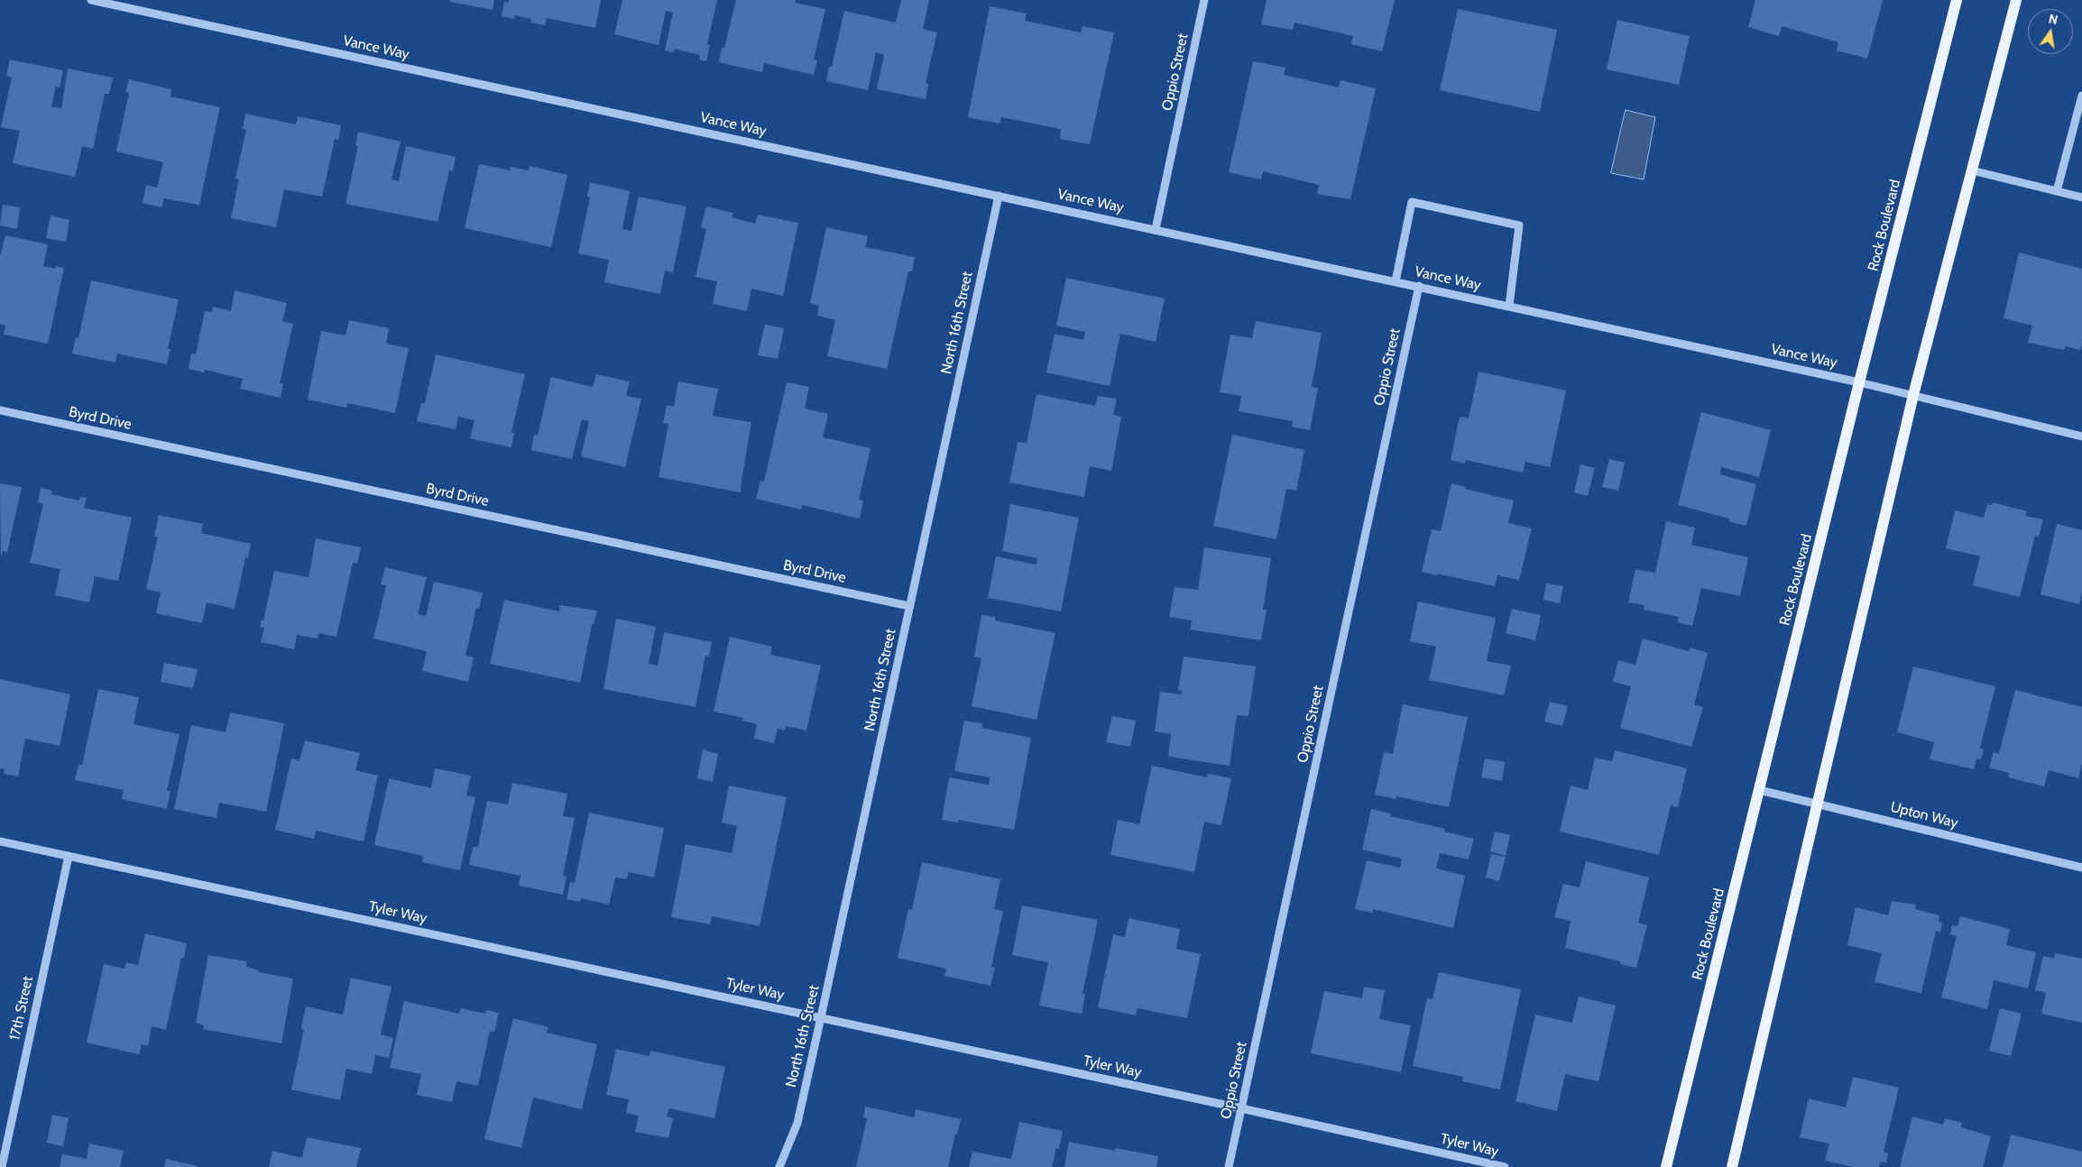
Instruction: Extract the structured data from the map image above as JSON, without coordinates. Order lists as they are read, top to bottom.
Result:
{
  "streets": {
    "main road": ["Rock Boulevard"],
    "street": [
      "Vance Way",
      "Oppio Street",
      "North 16th Street",
      "Byrd Drive",
      "Upton Way",
      "Tyler Way",
      "17th Street"
    ]
  },
  "crossings": [
    ["Vance Way", "Oppio Street"],
    ["Vance Way", "Rock Boulevard"],
    ["Vance Way", "North 16th Street"],
    ["Oppio Street", "Tyler Way"],
    ["Rock Boulevard", "Upton Way"],
    ["North 16th Street", "Byrd Drive"],
    ["North 16th Street", "Tyler Way"],
    ["Tyler Way", "17th Street"]
  ],
  "north": "top"
}
